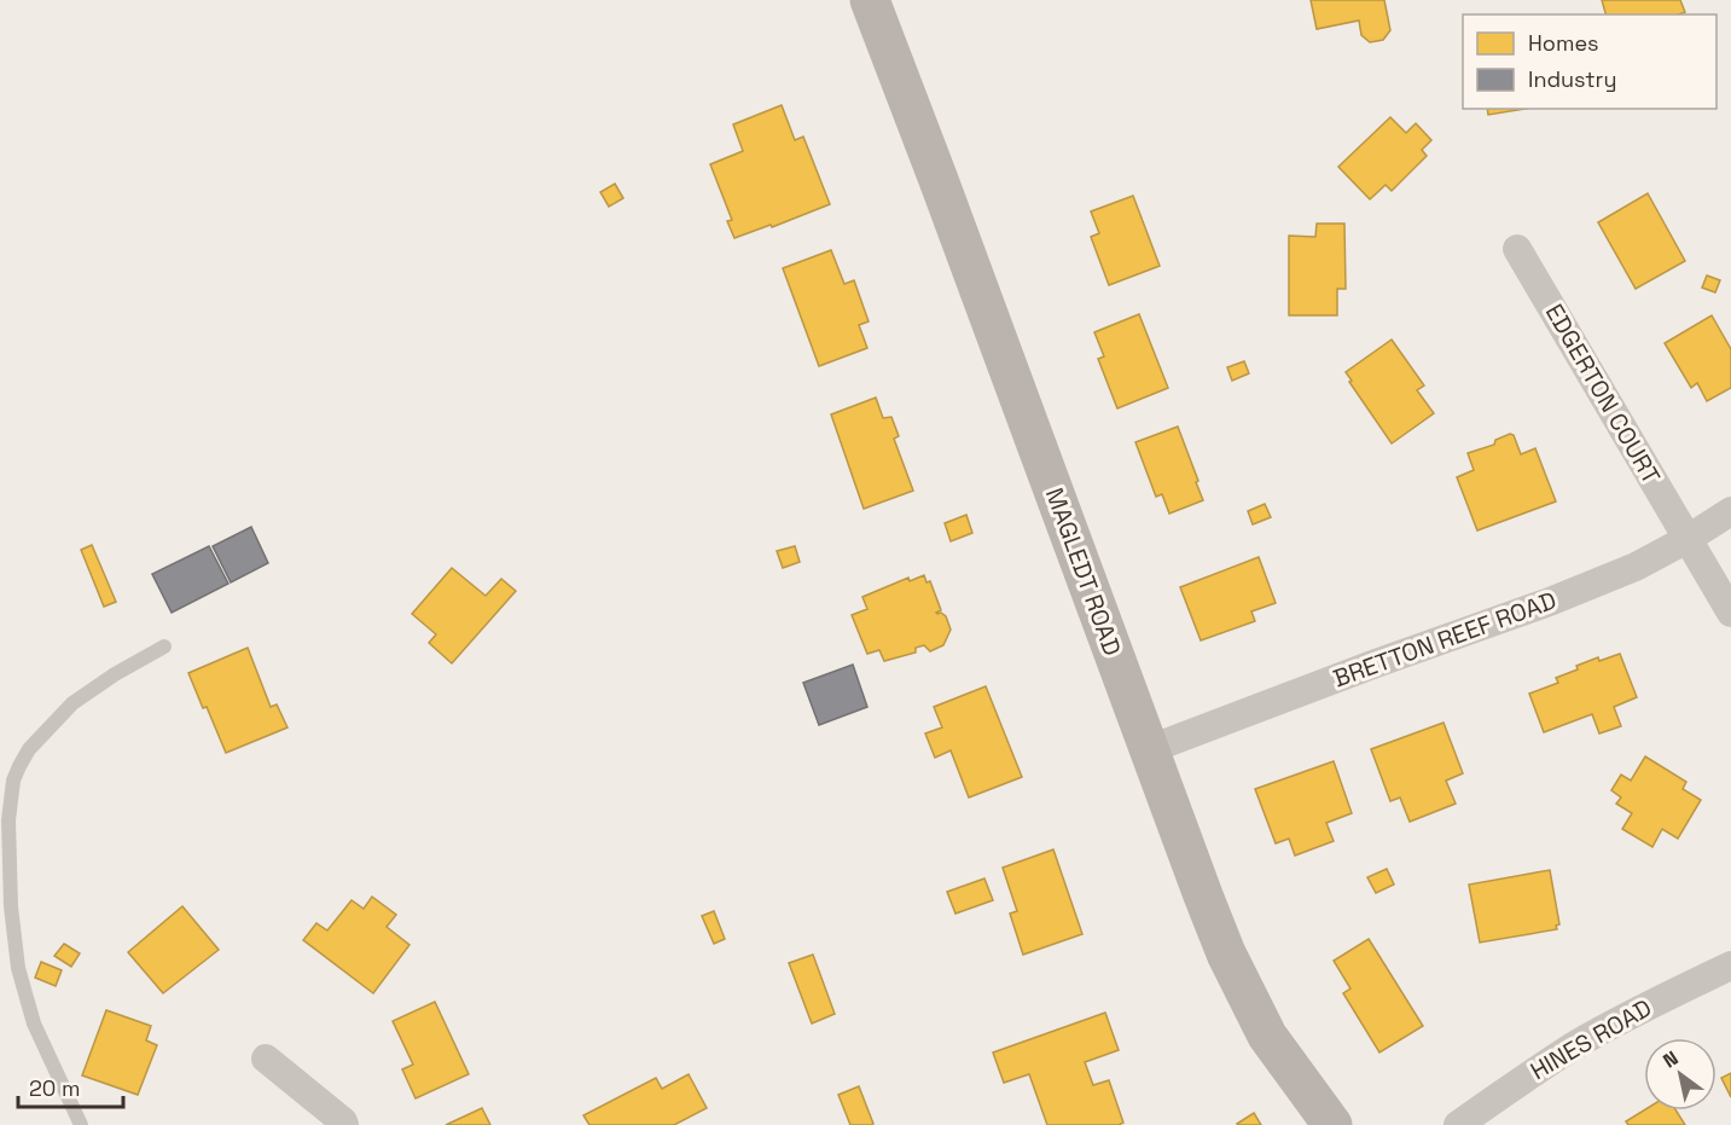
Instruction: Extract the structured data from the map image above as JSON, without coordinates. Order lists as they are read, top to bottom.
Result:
{
  "streets": {
    "street": [
      "EDGERTON COURT",
      "MAGLEDT ROAD",
      "BRETTON REEF ROAD",
      "HINES ROAD"
    ]
  },
  "crossings": [
    ["EDGERTON COURT", "BRETTON REEF ROAD"],
    ["MAGLEDT ROAD", "BRETTON REEF ROAD"]
  ],
  "legend": ["Homes", "Industry"],
  "scale_bar": "20 m",
  "north": "top left"
}
